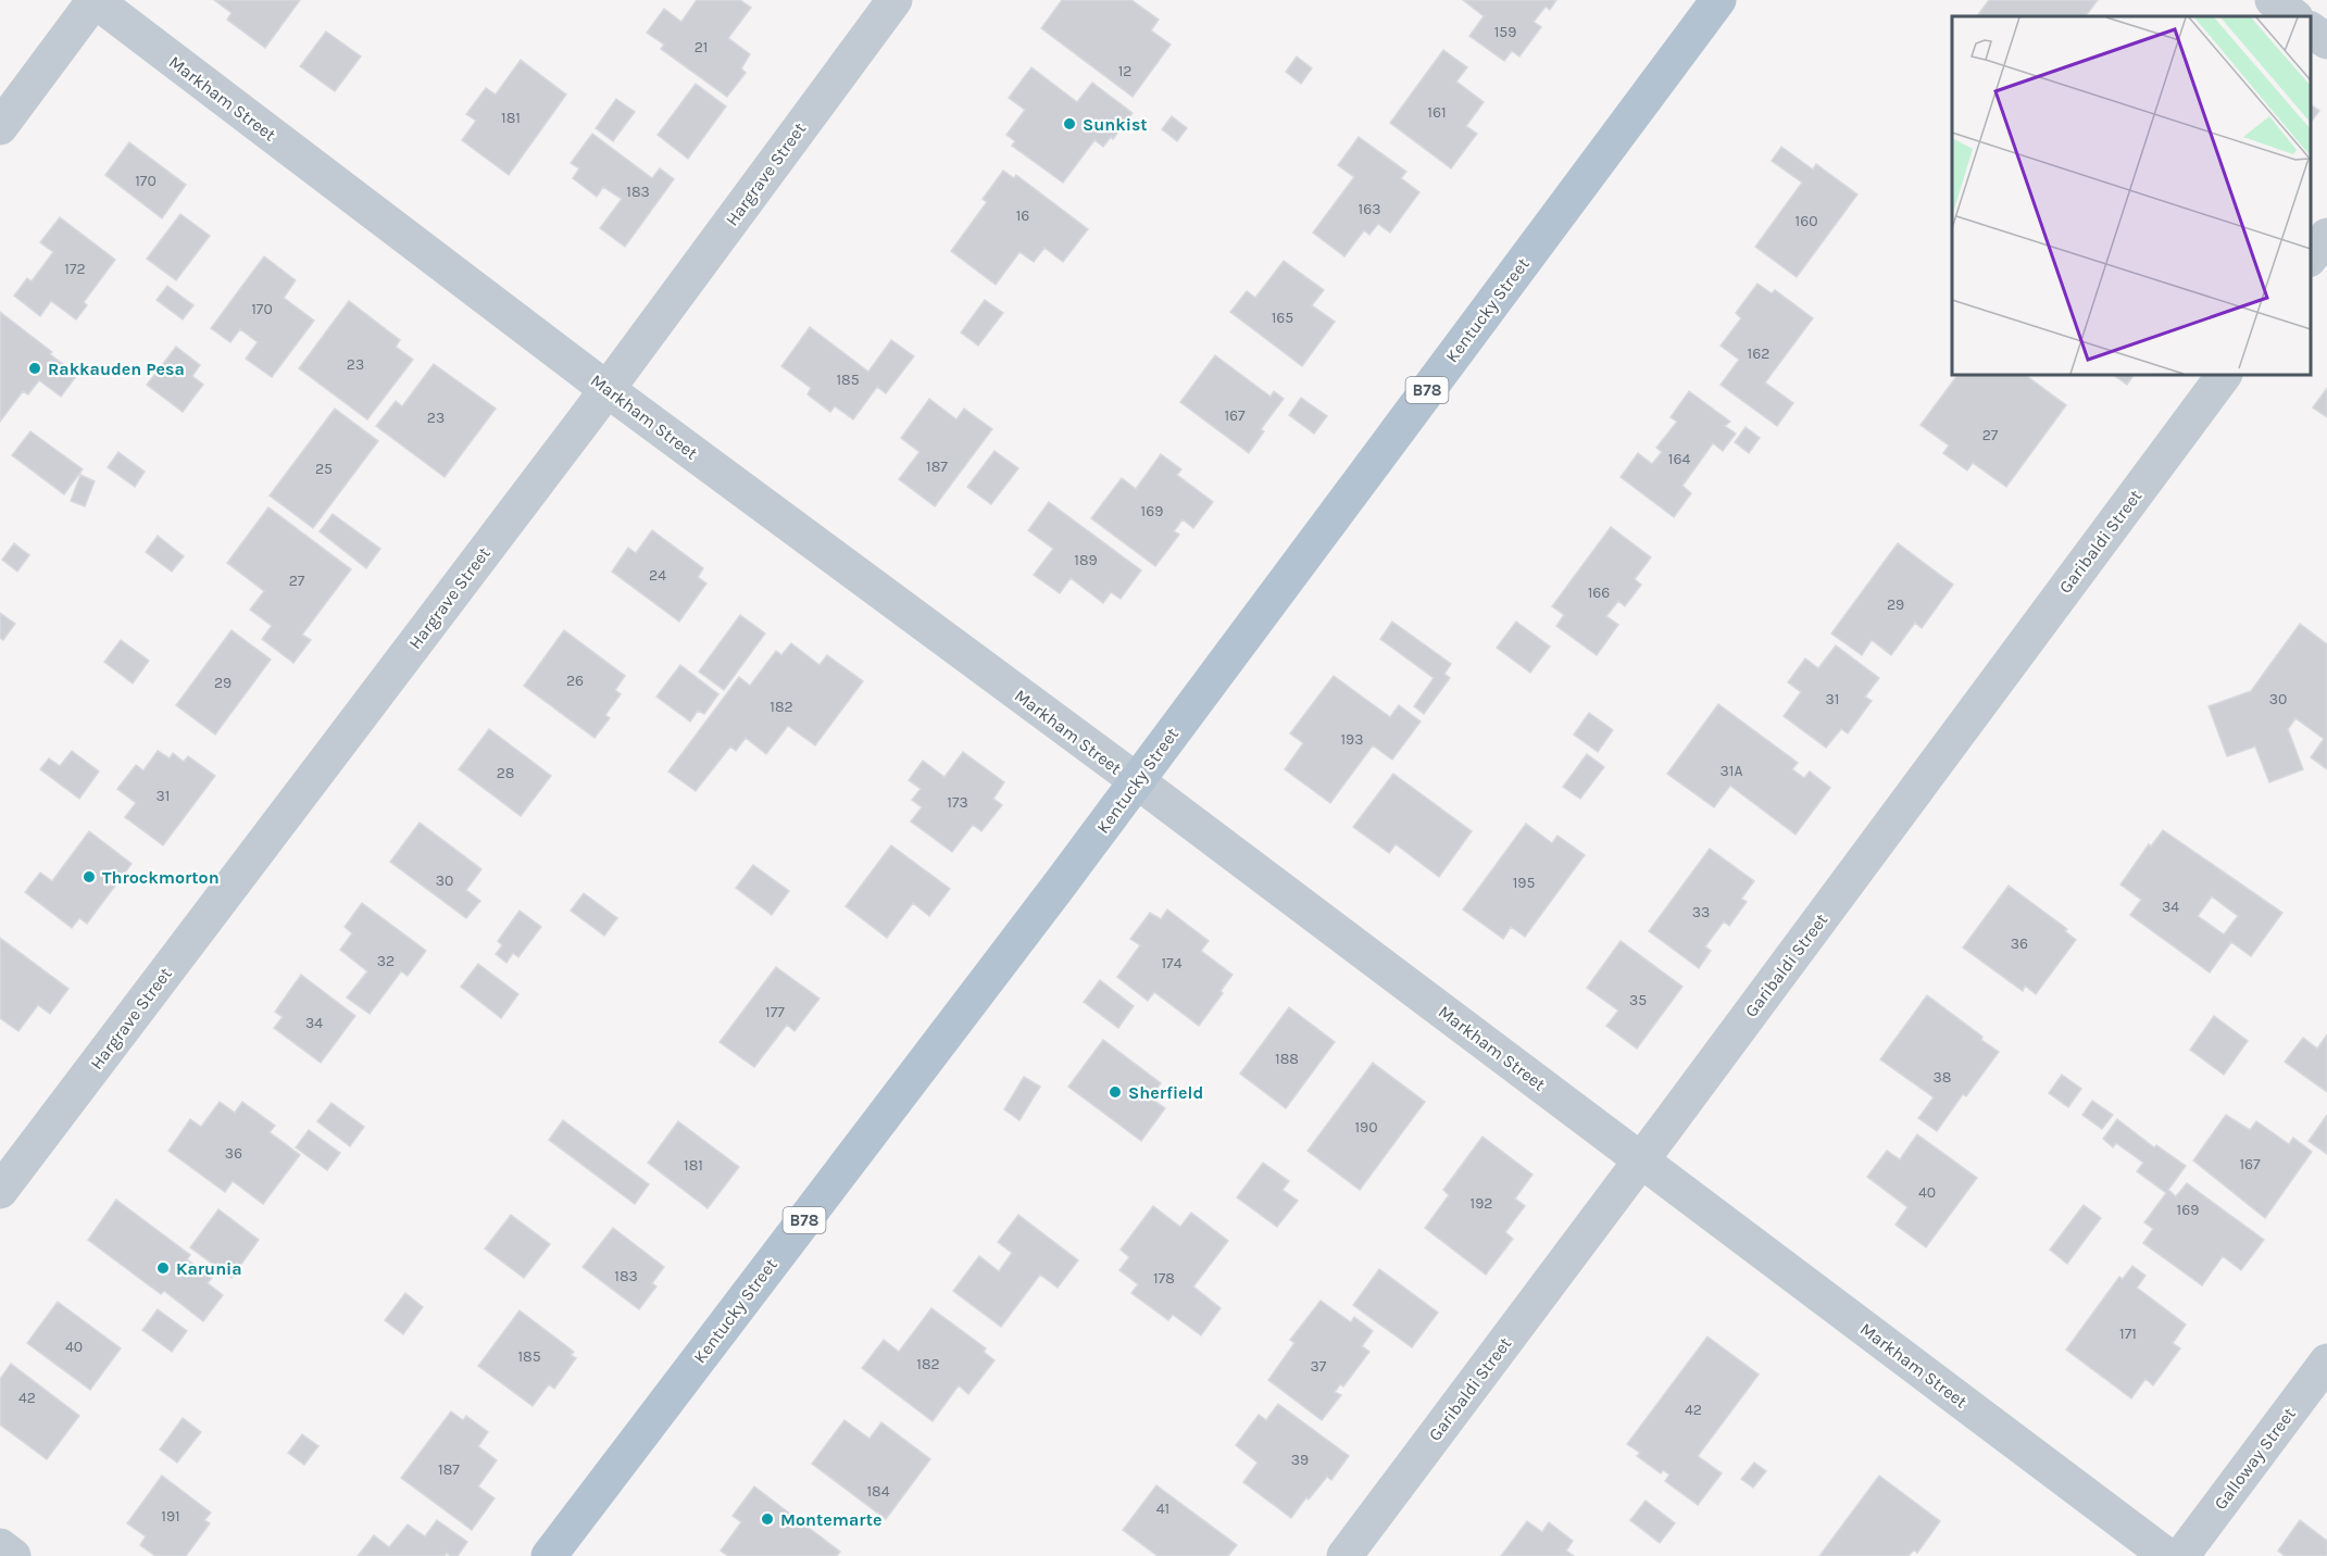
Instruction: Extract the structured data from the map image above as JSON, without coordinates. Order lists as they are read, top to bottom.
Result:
{
  "streets": {
    "main road": ["Kentucky Street", "B78"],
    "street": [
      "Markham Street",
      "Hargrave Street",
      "Garibaldi Street",
      "Galloway Street"
    ]
  },
  "crossings": [
    ["Markham Street", "Hargrave Street"],
    ["Markham Street", "Kentucky Street"],
    ["Markham Street", "Garibaldi Street"]
  ],
  "places": [
    "Sunkist",
    "Rakkauden Pesa",
    "Throckmorton",
    "Sherfield",
    "Karunia",
    "Montemarte"
  ],
  "house_numbers": [
    "159",
    "21",
    "12",
    "161",
    "181",
    "170",
    "183",
    "163",
    "16",
    "160",
    "172",
    "170",
    "165",
    "162",
    "23",
    "185",
    "167",
    "23",
    "27",
    "164",
    "187",
    "25",
    "169",
    "189",
    "24",
    "27",
    "166",
    "29",
    "26",
    "29",
    "31",
    "30",
    "182",
    "193",
    "31A",
    "28",
    "31",
    "173",
    "30",
    "195",
    "34",
    "33",
    "36",
    "32",
    "174",
    "35",
    "177",
    "34",
    "188",
    "38",
    "190",
    "36",
    "167",
    "181",
    "40",
    "192",
    "169",
    "183",
    "178",
    "171",
    "40",
    "185",
    "182",
    "37",
    "42",
    "42",
    "39",
    "187",
    "184",
    "41",
    "191"
  ]
}
